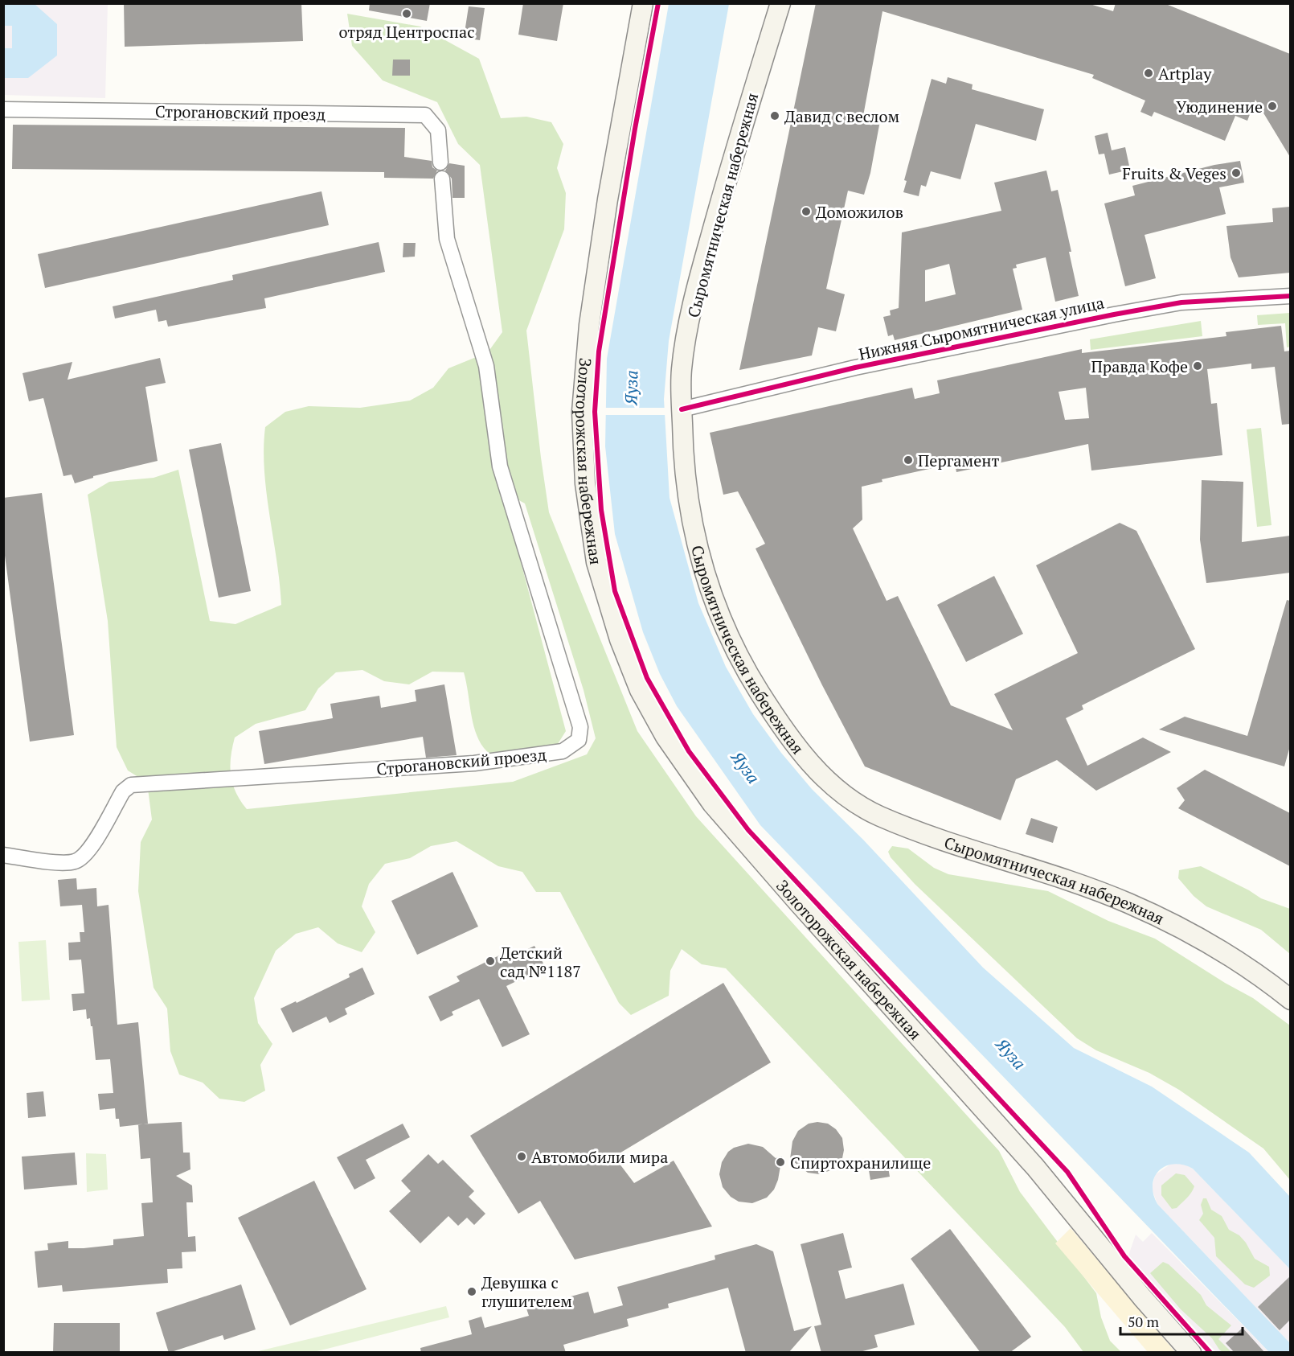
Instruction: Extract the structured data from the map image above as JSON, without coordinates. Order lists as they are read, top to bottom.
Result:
{
  "streets": {
    "main road": ["Сыромятническая набережная", "Золоторожская набережная"],
    "street": ["Строгановский проезд", "Нижняя Сыромятническая улица"]
  },
  "crossings": [
    ["Сыромятническая набережная", "Нижняя Сыромятническая улица"]
  ],
  "water": ["Яуза"],
  "places": [
    "отряд Центроспас",
    "Artplay",
    "Уюдинение",
    "Давид с веслом",
    "Fruits & Veges",
    "Доможилов",
    "Правда Кофе",
    "Пергамент",
    "Детский сад №1187",
    "Автомобили мира",
    "Спиртохранилище",
    "Девушка с глушителем"
  ],
  "scale_bar": "50 m"
}
